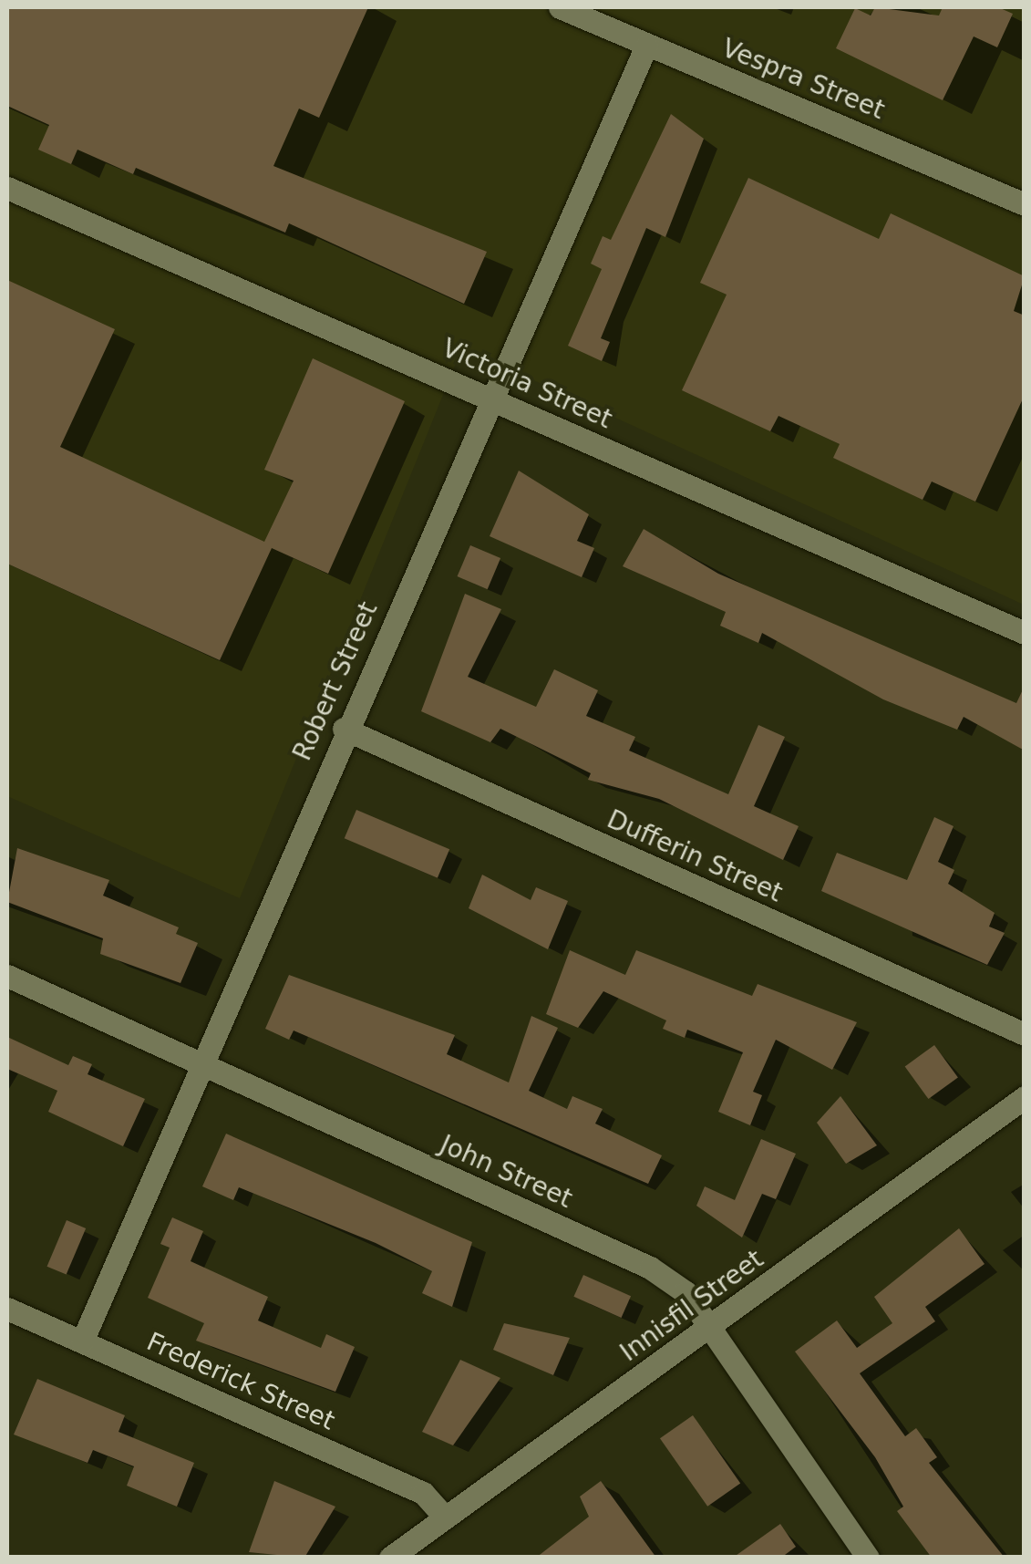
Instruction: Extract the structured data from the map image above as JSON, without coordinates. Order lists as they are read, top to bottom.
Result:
{
  "streets": {
    "street": [
      "Vespra Street",
      "Victoria Street",
      "Robert Street",
      "Dufferin Street",
      "John Street",
      "Innisfil Street",
      "Frederick Street"
    ]
  },
  "crossings": [
    ["Vespra Street", "Robert Street"],
    ["Victoria Street", "Robert Street"],
    ["Robert Street", "Dufferin Street"],
    ["Robert Street", "John Street"],
    ["Robert Street", "Frederick Street"],
    ["John Street", "Innisfil Street"],
    ["Innisfil Street", "Frederick Street"]
  ]
}
